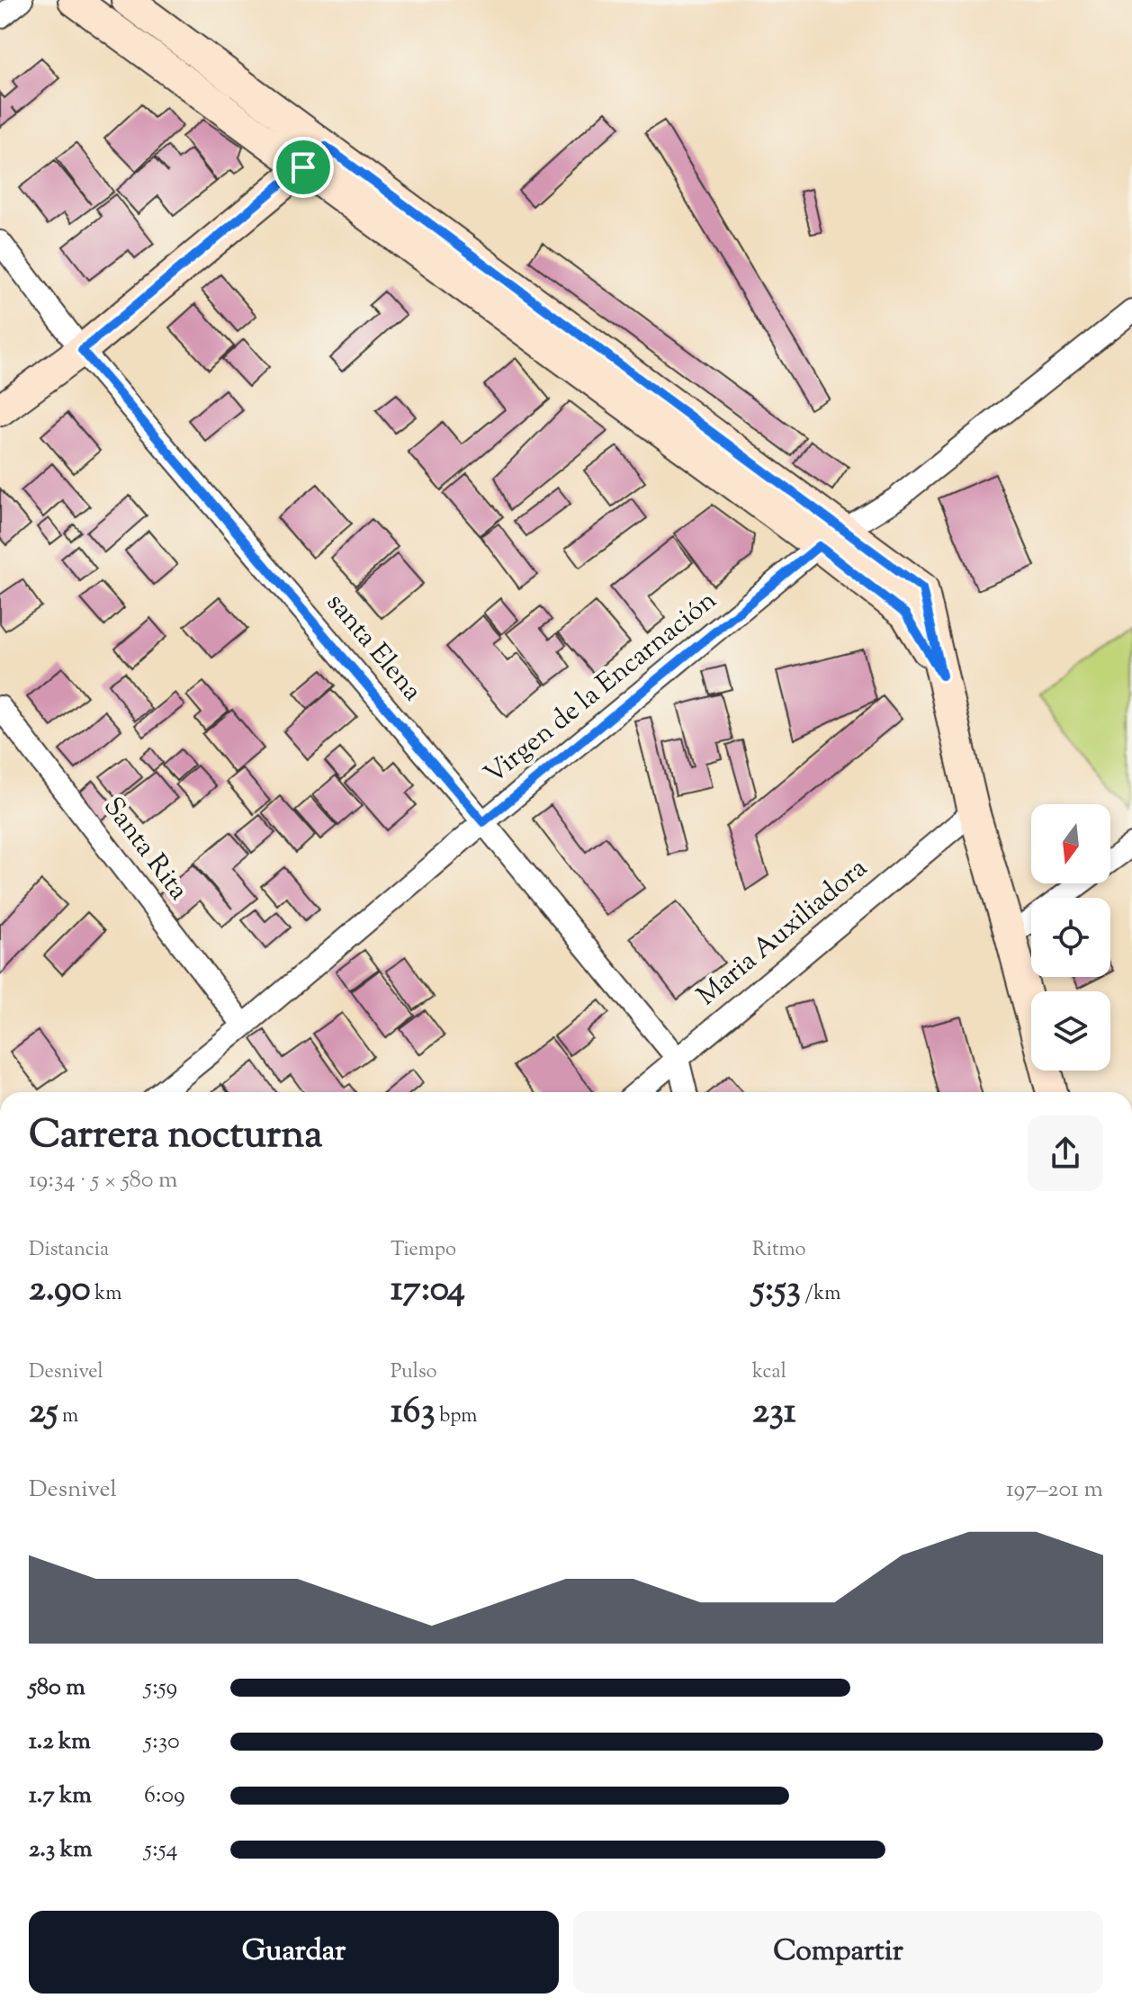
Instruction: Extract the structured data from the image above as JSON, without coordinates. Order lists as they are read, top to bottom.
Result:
{
  "streets": {
    "street": [
      "santa Elena",
      "Virgen de la Encarnación",
      "Santa Rita",
      "Maria Auxiliadora"
    ]
  },
  "crossings": [
    ["santa Elena", "Virgen de la Encarnación"],
    ["santa Elena", "Maria Auxiliadora"],
    ["Virgen de la Encarnación", "Santa Rita"]
  ],
  "north": "bottom",
  "page": {
    "heading": ["Carrera nocturna", "19:34 · 5 × 580 m"],
    "stats": [
      ["Distancia", "2.90 km"],
      ["Tiempo", "17:04"],
      ["Ritmo", "5:53 /km"],
      ["Desnivel", "25 m"],
      ["Pulso", "163 bpm"],
      ["kcal", "231"]
    ],
    "chart": ["Desnivel", "197–201 m"],
    "list": [
      {
        "name": "580 m",
        "note": "5:59"
      },
      {
        "name": "1.2 km",
        "note": "5:30"
      },
      {
        "name": "1.7 km",
        "note": "6:09"
      },
      {
        "name": "2.3 km",
        "note": "5:54"
      }
    ],
    "buttons": ["Guardar", "Compartir"]
  }
}
